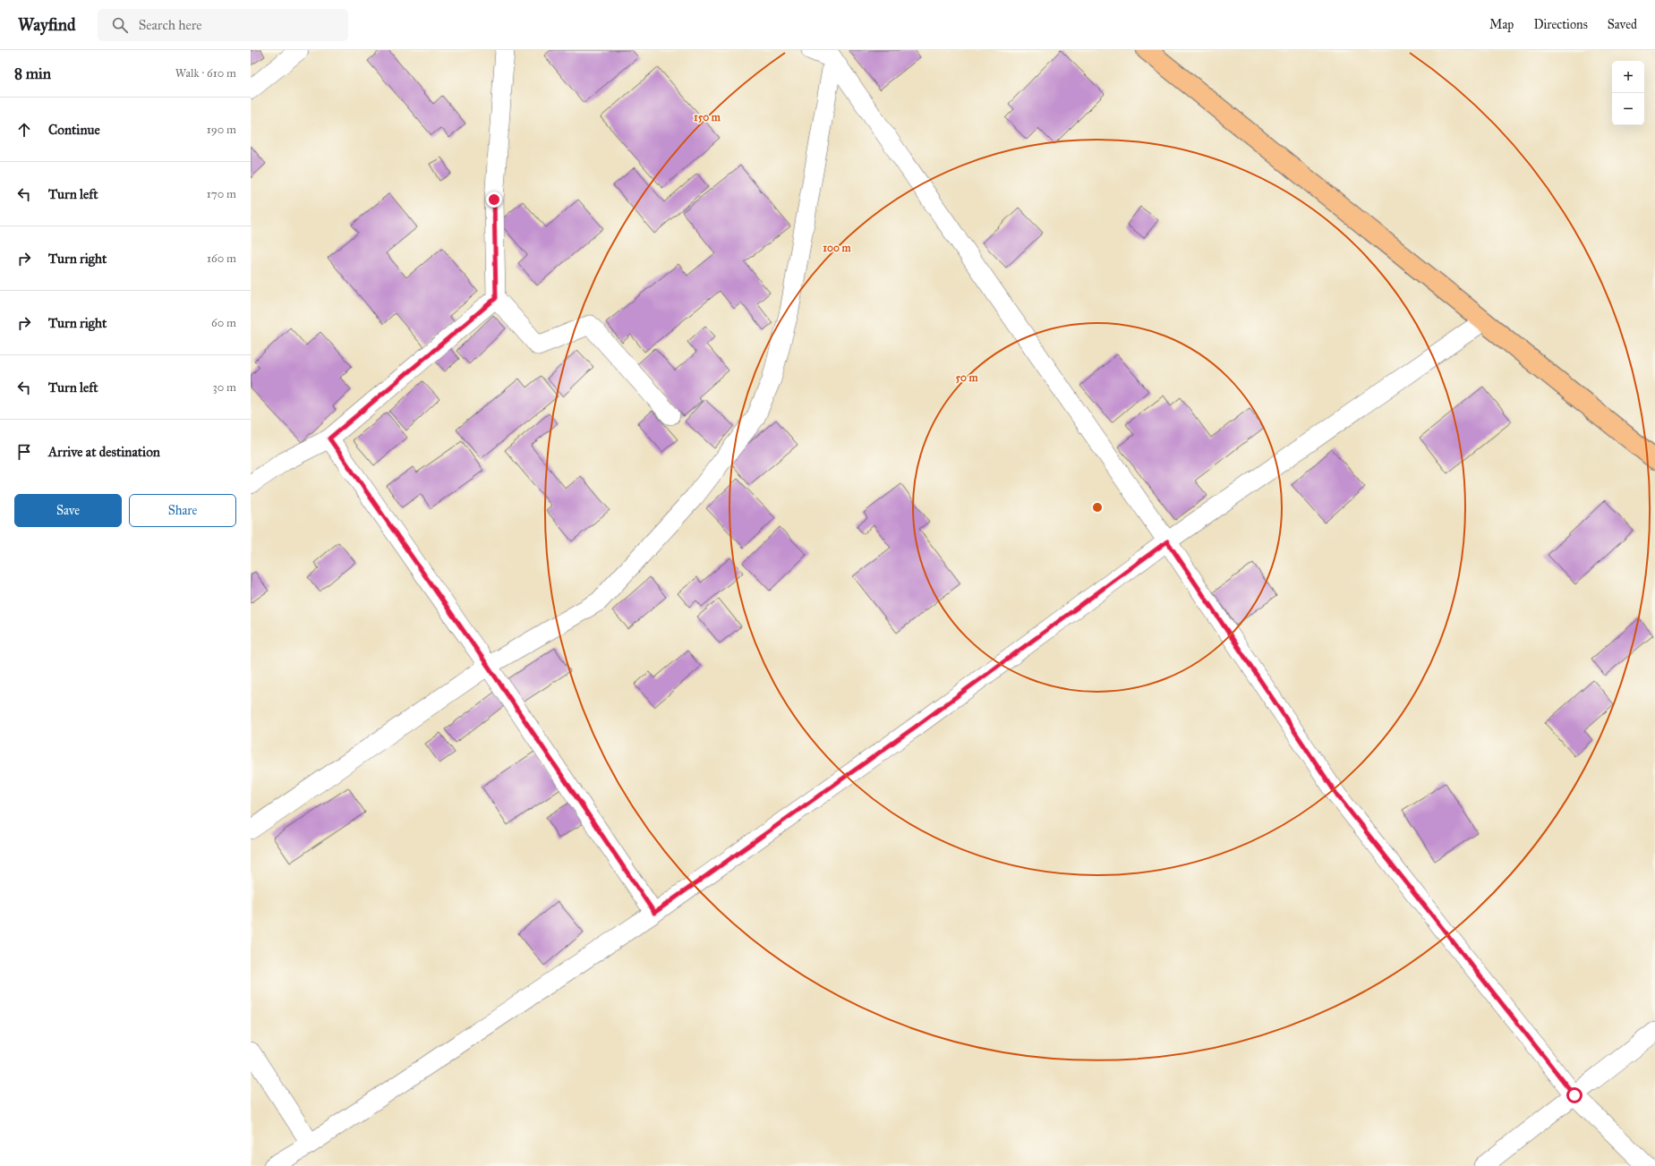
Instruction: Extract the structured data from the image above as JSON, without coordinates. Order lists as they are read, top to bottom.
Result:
{
  "page": {
    "header": "Wayfind",
    "search": "Search here",
    "nav": ["Map", "Directions", "Saved"],
    "heading": ["8 min", "Walk · 610 m"],
    "map_buttons": ["+", "−"],
    "list": [
      ["Continue", "190 m"],
      ["Turn left", "170 m"],
      ["Turn right", "160 m"],
      ["Turn right", "60 m"],
      ["Turn left", "30 m"],
      "Arrive at destination"
    ],
    "buttons": ["Save", "Share"]
  },
  "rings": ["150 m", "100 m", "50 m"]
}
